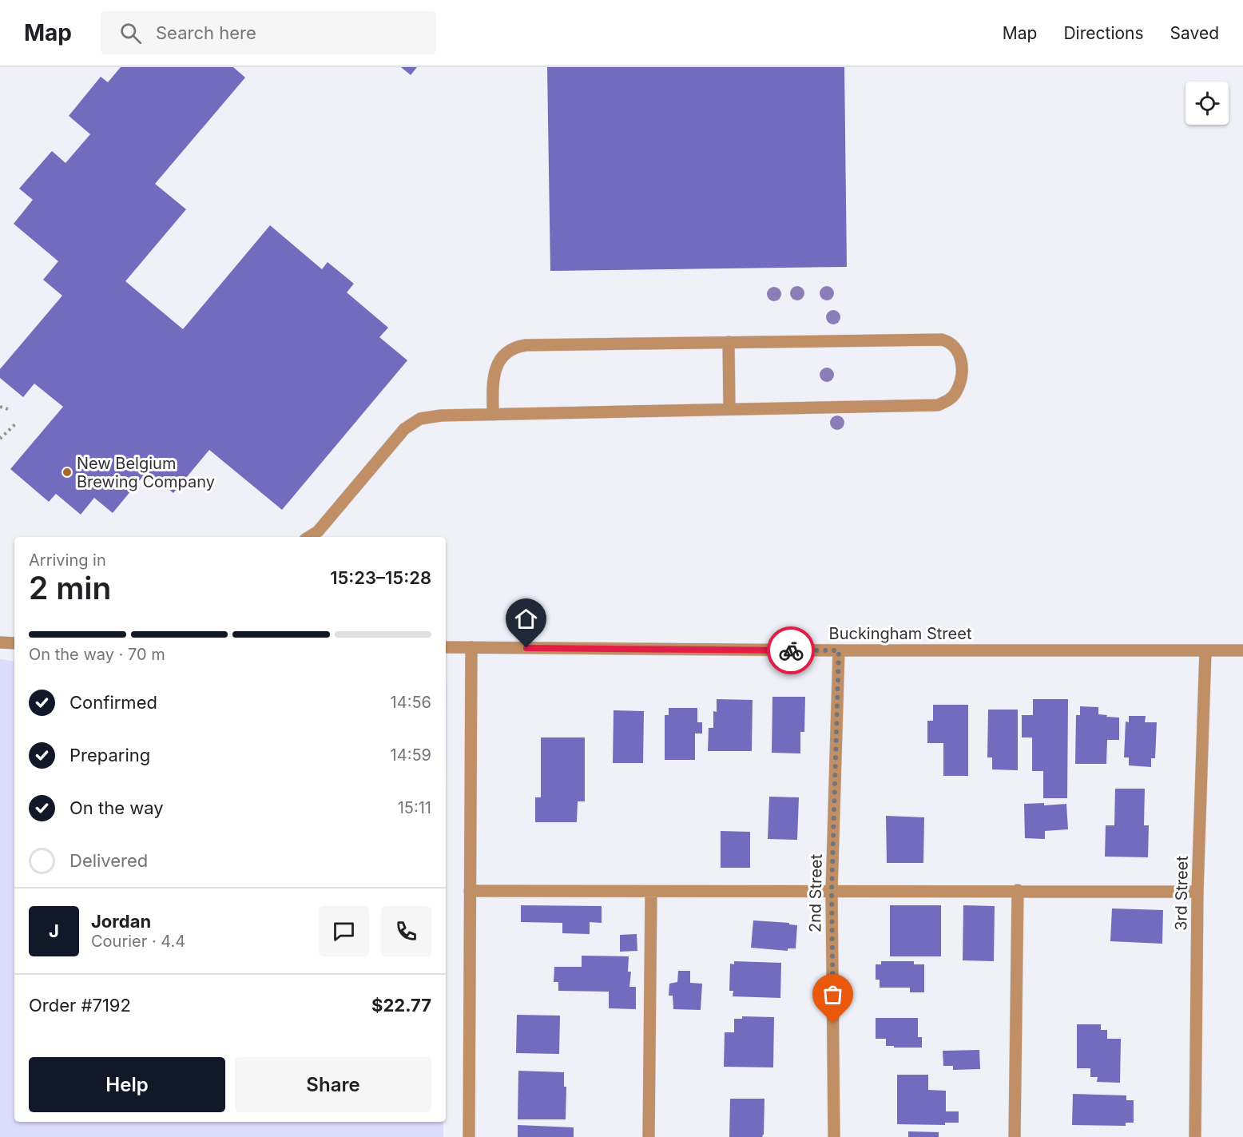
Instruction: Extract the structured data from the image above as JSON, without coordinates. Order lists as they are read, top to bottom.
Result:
{
  "streets": {
    "street": ["Buckingham Street", "2nd Street", "3rd Street"]
  },
  "crossings": [
    ["Buckingham Street", "2nd Street"],
    ["Buckingham Street", "3rd Street"]
  ],
  "places": ["New Belgium Brewing Company"],
  "page": {
    "header": "Map",
    "search": "Search here",
    "nav": ["Map", "Directions", "Saved"],
    "heading": ["2 min", "Arriving in", "15:23–15:28"],
    "panel": [
      "Jordan",
      "Courier · 4.4",
      "Order #7192",
      "$22.77"
    ],
    "bar": "On the way · 70 m",
    "list": [
      ["Confirmed", "14:56"],
      ["Preparing", "14:59"],
      ["On the way", "15:11"],
      "Delivered"
    ],
    "round": "J",
    "buttons": ["Help", "Share"]
  }
}
